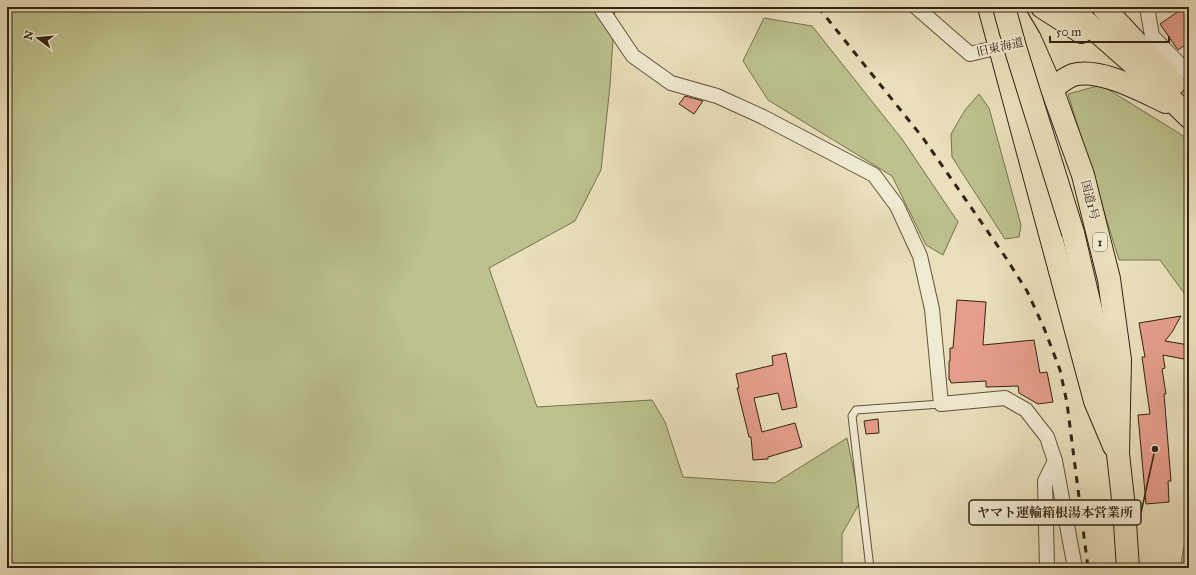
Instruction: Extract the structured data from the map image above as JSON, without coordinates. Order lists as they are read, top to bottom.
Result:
{
  "streets": {
    "highway": ["国道1号", "1"],
    "street": ["旧東海道"]
  },
  "crossings": [
    ["旧東海道", "国道1号"],
    ["国道1号", "1"]
  ],
  "places": ["ヤマト運輸箱根湯本営業所"],
  "scale_bar": "50 m",
  "north": "left"
}
